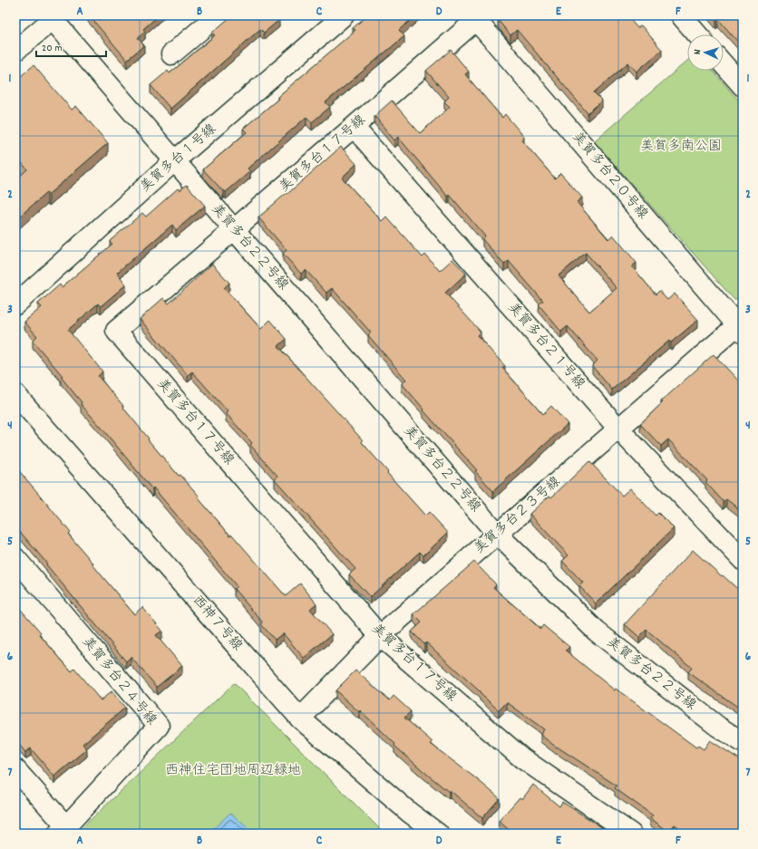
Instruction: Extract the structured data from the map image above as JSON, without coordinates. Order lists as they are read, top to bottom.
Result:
{
  "streets": {
    "street": [
      "美賀多台１７号線",
      "美賀多台１号線",
      "美賀多台２０号線",
      "美賀多台２２号線",
      "美賀多台２１号線",
      "美賀多台２３号線",
      "西神７号線",
      "美賀多台２４号線"
    ]
  },
  "crossings": [
    ["美賀多台１７号線", "美賀多台２０号線"],
    ["美賀多台１７号線", "美賀多台２２号線"],
    ["美賀多台１７号線", "美賀多台２１号線"],
    ["美賀多台１７号線", "美賀多台２３号線"],
    ["美賀多台１号線", "美賀多台２２号線"],
    ["美賀多台２０号線", "美賀多台２３号線"],
    ["美賀多台２２号線", "美賀多台２３号線"],
    ["美賀多台２１号線", "美賀多台２３号線"],
    ["美賀多台２３号線", "西神７号線"]
  ],
  "parks": ["美賀多南公園", "西神住宅団地周辺緑地"],
  "scale_bar": "20 m",
  "north": "left",
  "grid": {
    "columns": [
      "A",
      "B",
      "C",
      "D",
      "E",
      "F"
    ],
    "rows": [
      "1",
      "2",
      "3",
      "4",
      "5",
      "6",
      "7"
    ]
  }
}
